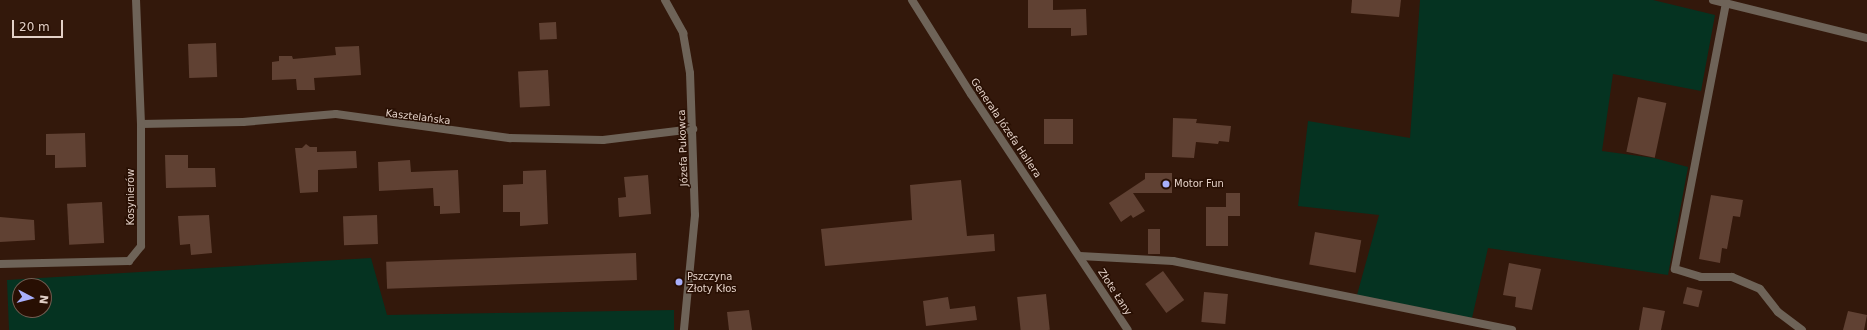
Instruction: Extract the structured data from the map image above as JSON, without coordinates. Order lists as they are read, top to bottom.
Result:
{
  "streets": {
    "street": [
      "Kasztelańska",
      "Generała Józefa Hallera",
      "Józefa Pukowca",
      "Kosynierów",
      "Złote Łany"
    ]
  },
  "crossings": [
    ["Kasztelańska", "Józefa Pukowca"],
    ["Kasztelańska", "Kosynierów"],
    ["Generała Józefa Hallera", "Złote Łany"]
  ],
  "places": ["Motor Fun", "Pszczyna Złoty Kłos"],
  "scale_bar": "20 m",
  "north": "right"
}
